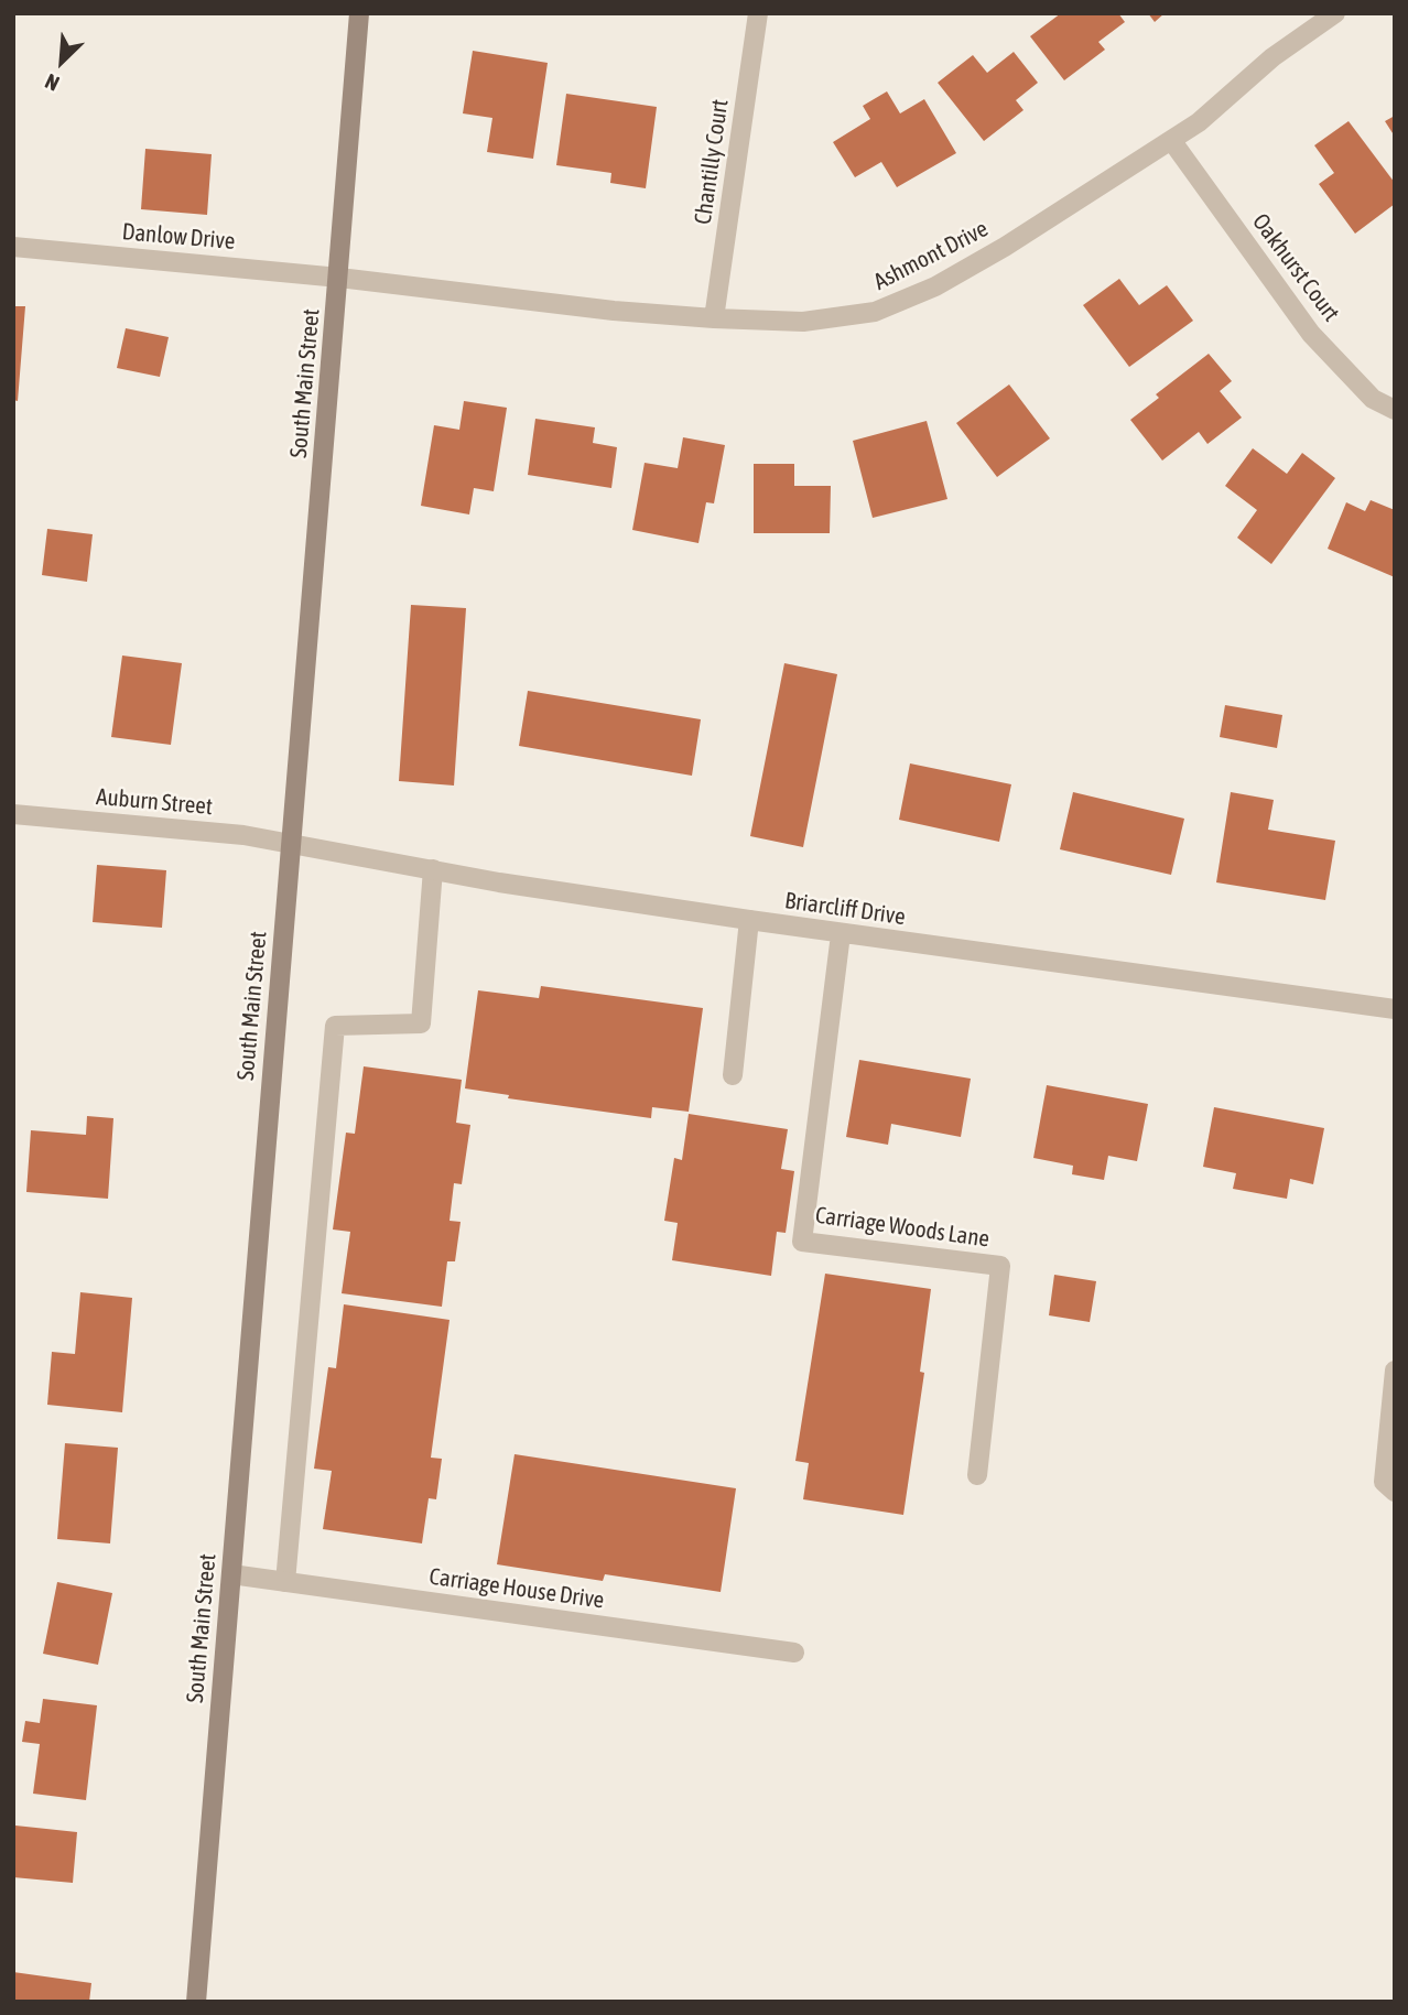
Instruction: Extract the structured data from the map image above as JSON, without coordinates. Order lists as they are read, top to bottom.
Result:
{
  "streets": {
    "main road": ["South Main Street"],
    "street": [
      "Chantilly Court",
      "Danlow Drive",
      "Ashmont Drive",
      "Oakhurst Court",
      "Auburn Street",
      "Briarcliff Drive",
      "Carriage Woods Lane",
      "Carriage House Drive"
    ]
  },
  "crossings": [
    ["Chantilly Court", "Ashmont Drive"],
    ["Danlow Drive", "Ashmont Drive"],
    ["Danlow Drive", "South Main Street"],
    ["Ashmont Drive", "Oakhurst Court"],
    ["Ashmont Drive", "South Main Street"],
    ["South Main Street", "Auburn Street"],
    ["South Main Street", "Briarcliff Drive"],
    ["South Main Street", "Carriage House Drive"],
    ["Auburn Street", "Briarcliff Drive"],
    ["Briarcliff Drive", "Carriage Woods Lane"]
  ],
  "north": "bottom left"
}
